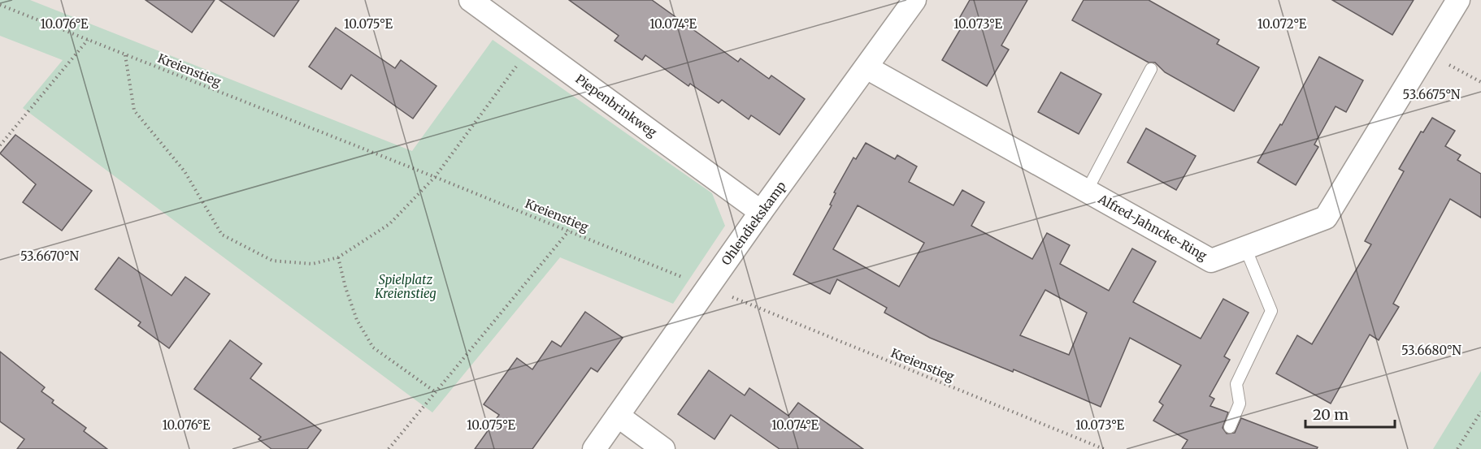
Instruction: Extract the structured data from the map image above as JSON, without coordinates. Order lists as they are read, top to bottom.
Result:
{
  "streets": {
    "street": ["Piepenbrinkweg", "Ohlendiekskamp", "Alfred-Jahncke-Ring"],
    "path": ["Kreienstieg"]
  },
  "crossings": [
    ["Kreienstieg", "Ohlendiekskamp"],
    ["Piepenbrinkweg", "Ohlendiekskamp"],
    ["Ohlendiekskamp", "Alfred-Jahncke-Ring"]
  ],
  "parks": ["Spielplatz Kreienstieg"],
  "scale_bar": "20 m",
  "coordinates": [
    "10.076°E",
    "10.075°E",
    "10.074°E",
    "10.073°E",
    "10.072°E",
    "53.6675°N",
    "53.6670°N",
    "53.6680°N"
  ]
}
